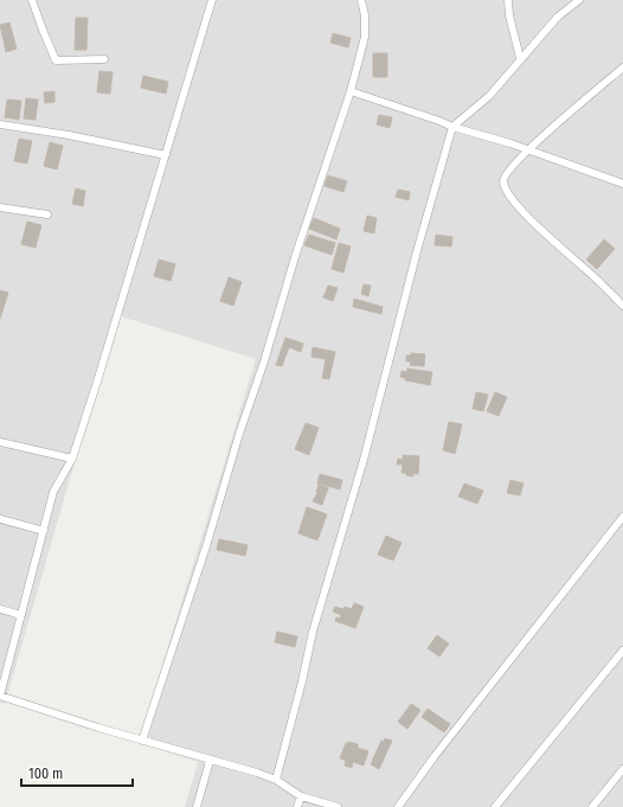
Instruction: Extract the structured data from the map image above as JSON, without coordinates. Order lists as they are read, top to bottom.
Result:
{
  "scale_bar": "100 m"
}
